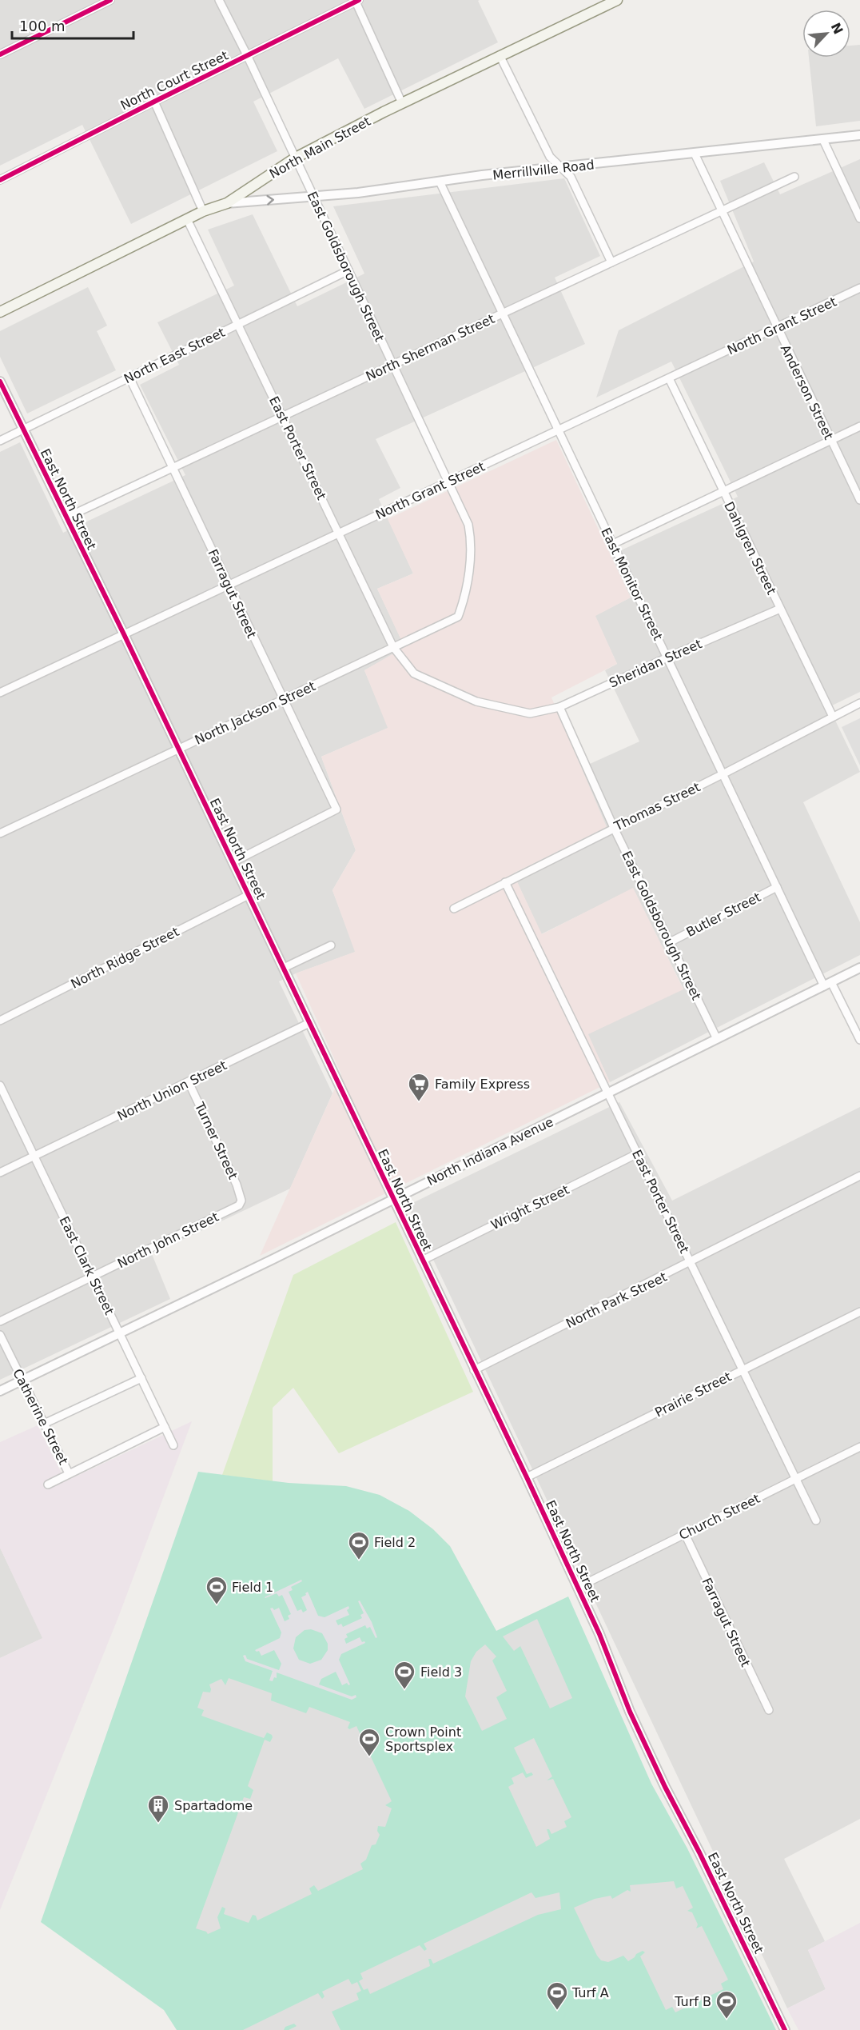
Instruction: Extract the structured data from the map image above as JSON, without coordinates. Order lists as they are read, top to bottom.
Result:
{
  "streets": {
    "main road": ["North Main Street"],
    "street": [
      "North Court Street",
      "Merrillville Road",
      "East Goldsborough Street",
      "North Grant Street",
      "North Sherman Street",
      "North East Street",
      "Anderson Street",
      "East Porter Street",
      "East North Street",
      "Dahlgren Street",
      "East Monitor Street",
      "Farragut Street",
      "Sheridan Street",
      "North Jackson Street",
      "Thomas Street",
      "Butler Street",
      "North Ridge Street",
      "North Union Street",
      "Turner Street",
      "North Indiana Avenue",
      "Wright Street",
      "North John Street",
      "East Clark Street",
      "North Park Street",
      "Prairie Street",
      "Catherine Street",
      "Church Street"
    ]
  },
  "crossings": [
    ["North Court Street", "East Goldsborough Street"],
    ["North Main Street", "Merrillville Road"],
    ["North Main Street", "East Goldsborough Street"],
    ["North Main Street", "East Porter Street"],
    ["Merrillville Road", "East Goldsborough Street"],
    ["Merrillville Road", "Anderson Street"],
    ["Merrillville Road", "East Monitor Street"],
    ["East Goldsborough Street", "North Grant Street"],
    ["East Goldsborough Street", "North Sherman Street"],
    ["East Goldsborough Street", "North East Street"],
    ["East Goldsborough Street", "Sheridan Street"],
    ["East Goldsborough Street", "North Jackson Street"],
    ["East Goldsborough Street", "Thomas Street"],
    ["East Goldsborough Street", "Butler Street"],
    ["East Goldsborough Street", "North Indiana Avenue"],
    ["North Grant Street", "Anderson Street"],
    ["North Grant Street", "East Porter Street"],
    ["North Grant Street", "East North Street"],
    ["North Grant Street", "Dahlgren Street"],
    ["North Grant Street", "East Monitor Street"],
    ["North Grant Street", "Farragut Street"],
    ["North Sherman Street", "Anderson Street"],
    ["North Sherman Street", "East Porter Street"],
    ["North Sherman Street", "East North Street"],
    ["North Sherman Street", "East Monitor Street"],
    ["North Sherman Street", "Farragut Street"],
    ["North East Street", "East Porter Street"],
    ["North East Street", "East North Street"],
    ["North East Street", "Farragut Street"],
    ["East Porter Street", "Sheridan Street"],
    ["East Porter Street", "North Jackson Street"],
    ["East Porter Street", "Thomas Street"],
    ["East Porter Street", "North Indiana Avenue"],
    ["East Porter Street", "Wright Street"],
    ["East Porter Street", "North Park Street"],
    ["East Porter Street", "Prairie Street"],
    ["East Porter Street", "Church Street"],
    ["East North Street", "Farragut Street"],
    ["East North Street", "North Jackson Street"],
    ["East North Street", "North Ridge Street"],
    ["East North Street", "North Union Street"],
    ["East North Street", "North Indiana Avenue"],
    ["East North Street", "Wright Street"],
    ["East North Street", "North Park Street"],
    ["East North Street", "Prairie Street"],
    ["East North Street", "Church Street"],
    ["Dahlgren Street", "Sheridan Street"],
    ["Dahlgren Street", "Thomas Street"],
    ["East Monitor Street", "Sheridan Street"],
    ["East Monitor Street", "Thomas Street"],
    ["East Monitor Street", "Butler Street"],
    ["East Monitor Street", "North Indiana Avenue"],
    ["Farragut Street", "North Jackson Street"],
    ["Farragut Street", "Church Street"],
    ["North Union Street", "Turner Street"],
    ["North Union Street", "East Clark Street"],
    ["Turner Street", "North John Street"],
    ["North Indiana Avenue", "East Clark Street"],
    ["North Indiana Avenue", "Catherine Street"],
    ["North John Street", "East Clark Street"]
  ],
  "places": {
    "supermarket": ["Family Express"],
    "sports": [
      "Field 2",
      "Field 1",
      "Field 3",
      "Crown Point Sportsplex",
      "Turf A",
      "Turf B"
    ],
    "building": ["Spartadome"]
  },
  "scale_bar": "100 m",
  "north": "top right"
}
